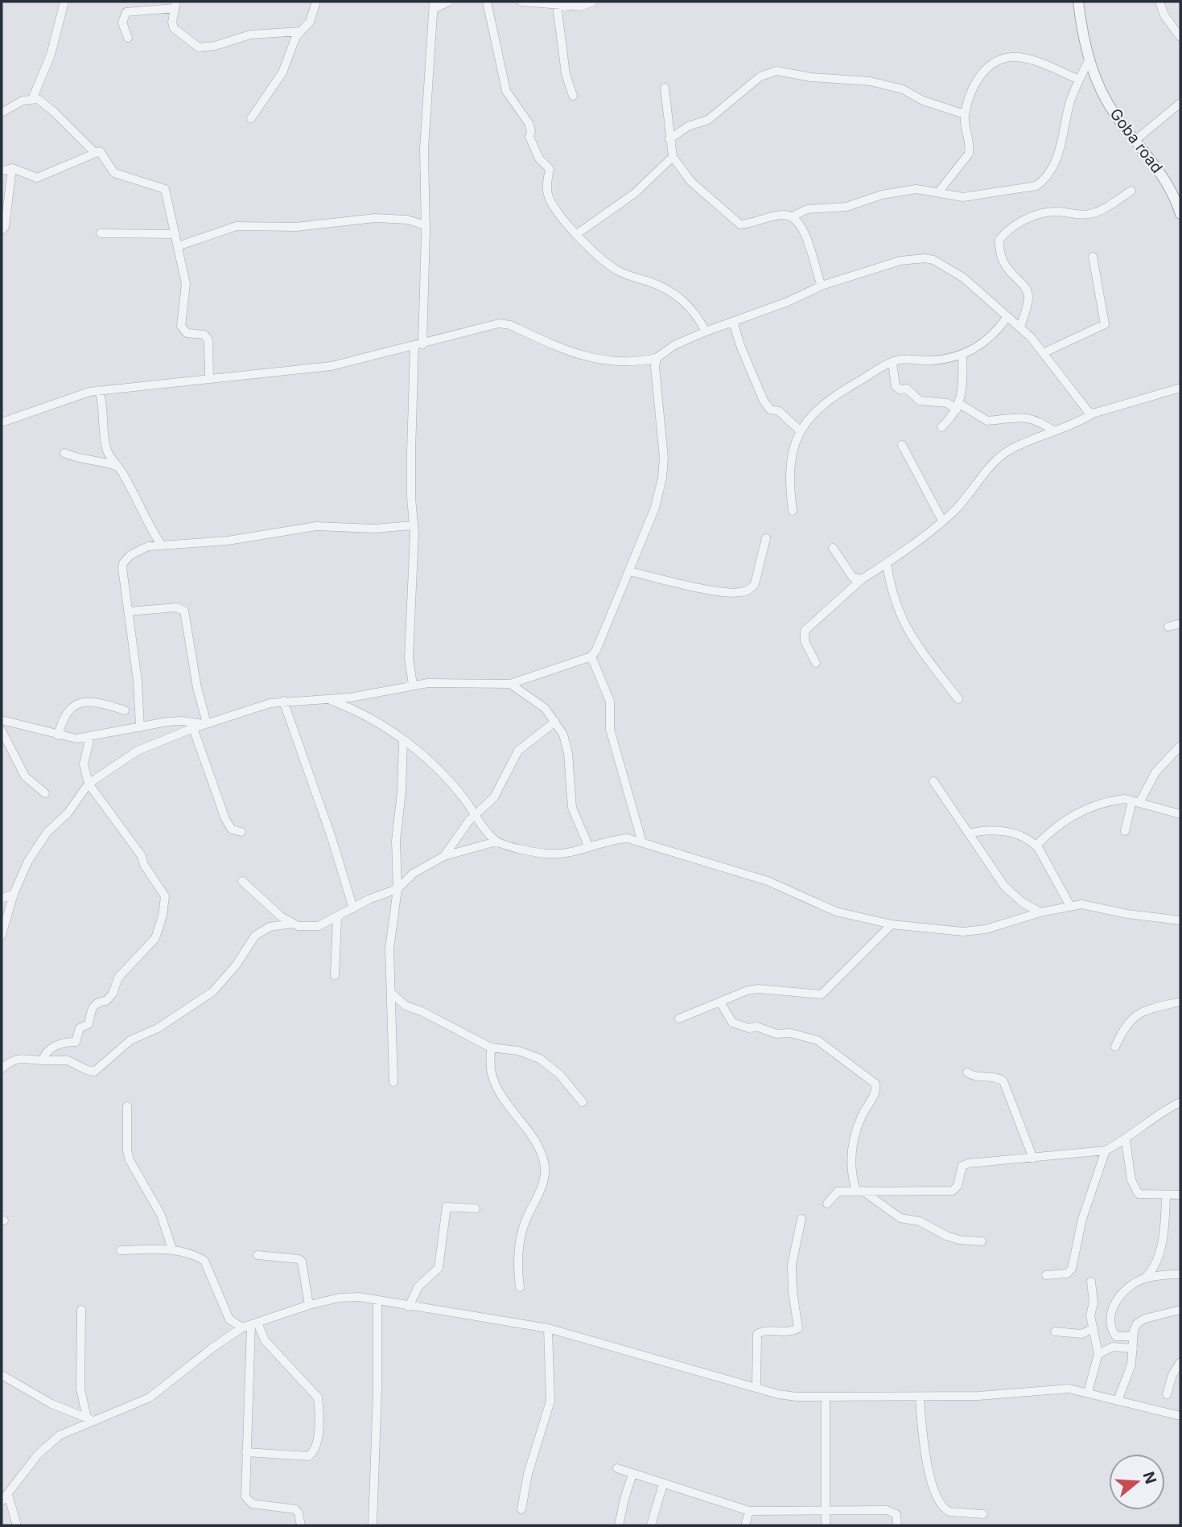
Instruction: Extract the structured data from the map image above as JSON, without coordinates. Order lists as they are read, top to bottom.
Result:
{
  "streets": {
    "street": ["Goba road"]
  },
  "north": "right"
}
